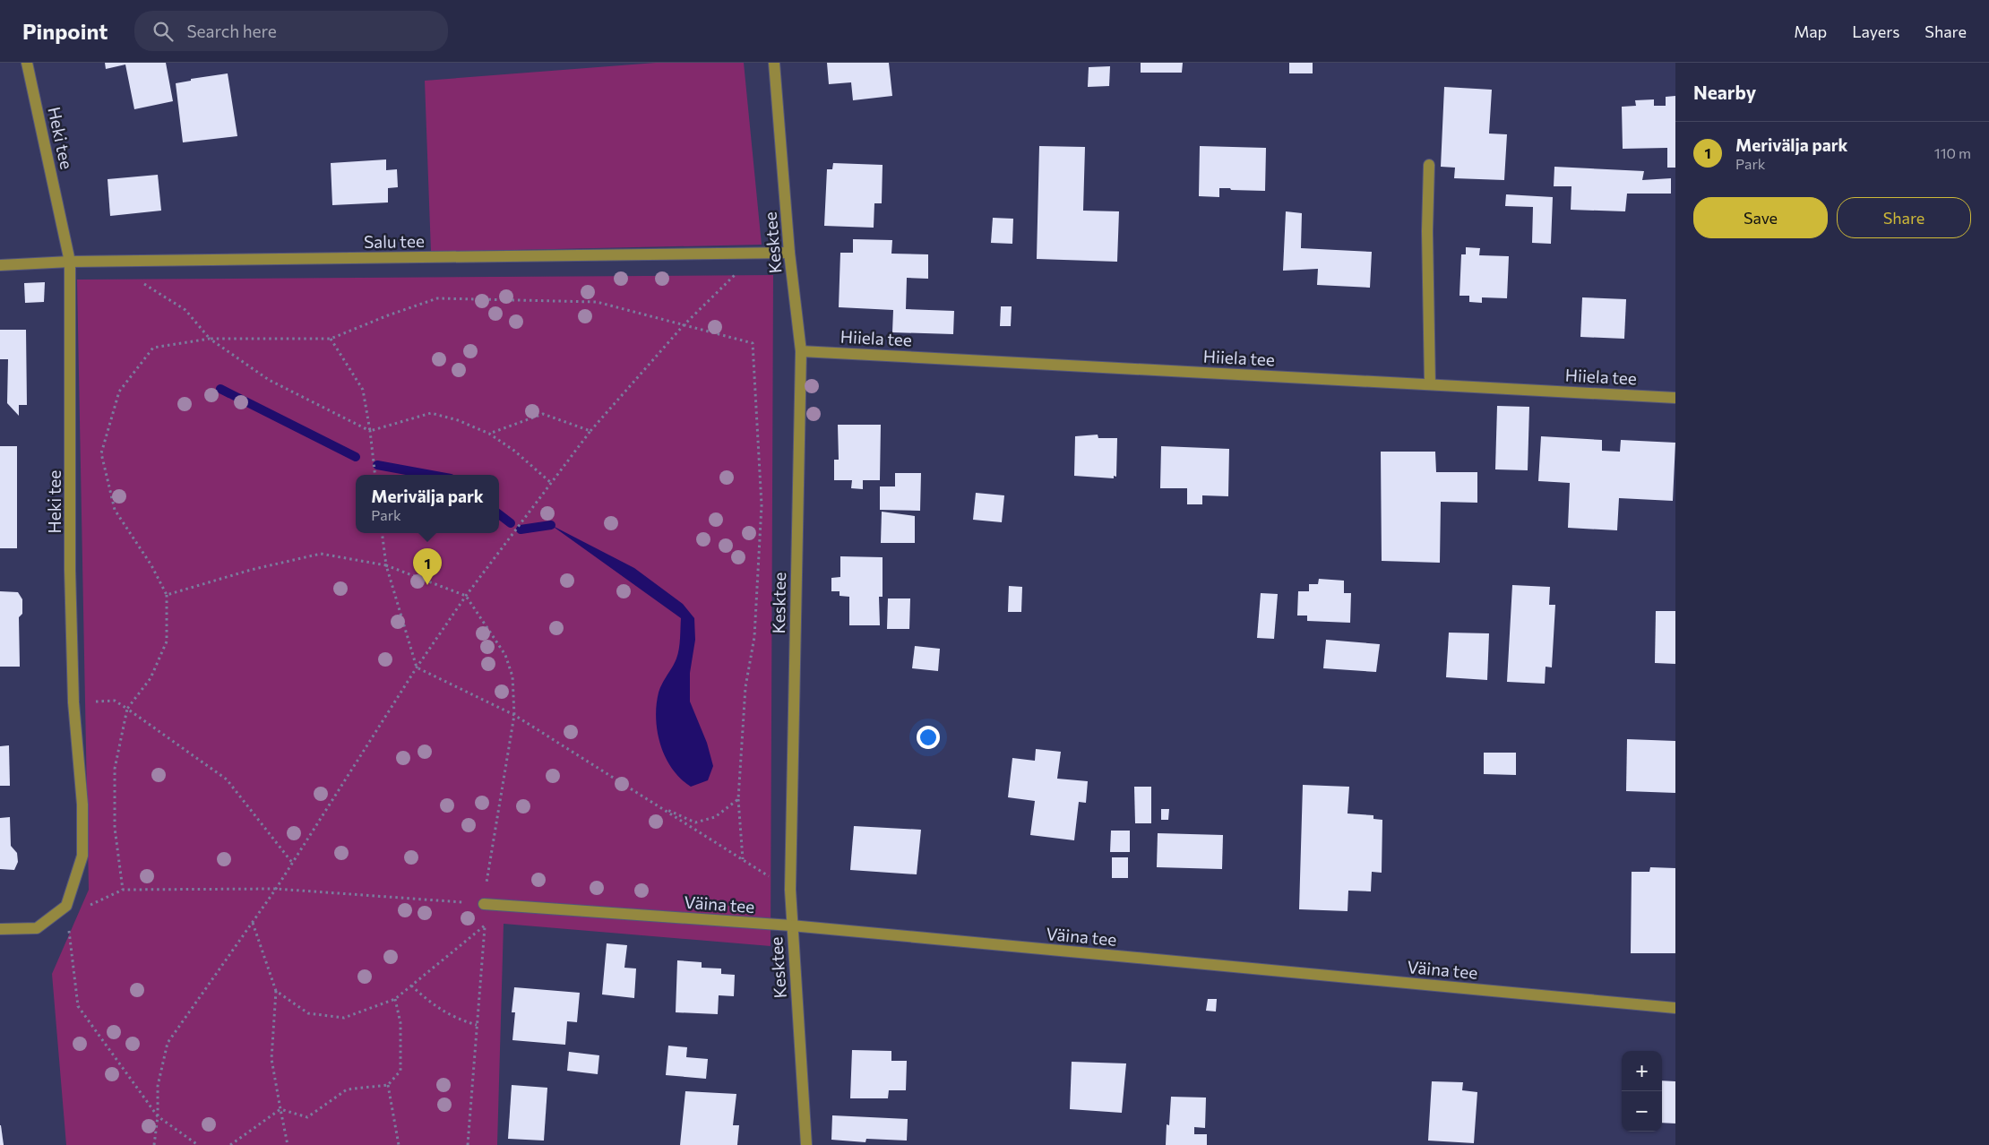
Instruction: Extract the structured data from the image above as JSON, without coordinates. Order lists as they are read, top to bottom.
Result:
{
  "streets": {
    "street": [
      "Heki tee",
      "Salu tee",
      "Kesktee",
      "Hiiela tee",
      "Väina tee"
    ]
  },
  "crossings": [
    ["Heki tee", "Salu tee"],
    ["Salu tee", "Kesktee"],
    ["Kesktee", "Hiiela tee"],
    ["Kesktee", "Väina tee"]
  ],
  "page": {
    "header": "Pinpoint",
    "search": "Search here",
    "nav": ["Map", "Layers", "Share"],
    "heading": "Nearby",
    "list": [
      {
        "mark": "1",
        "name": "Merivälja park",
        "note": "Park",
        "value": "110 m"
      }
    ],
    "buttons": ["Save", "Share"],
    "popup": ["Merivälja park", "Park"],
    "pins": "1",
    "map_buttons": ["+", "−"]
  }
}
